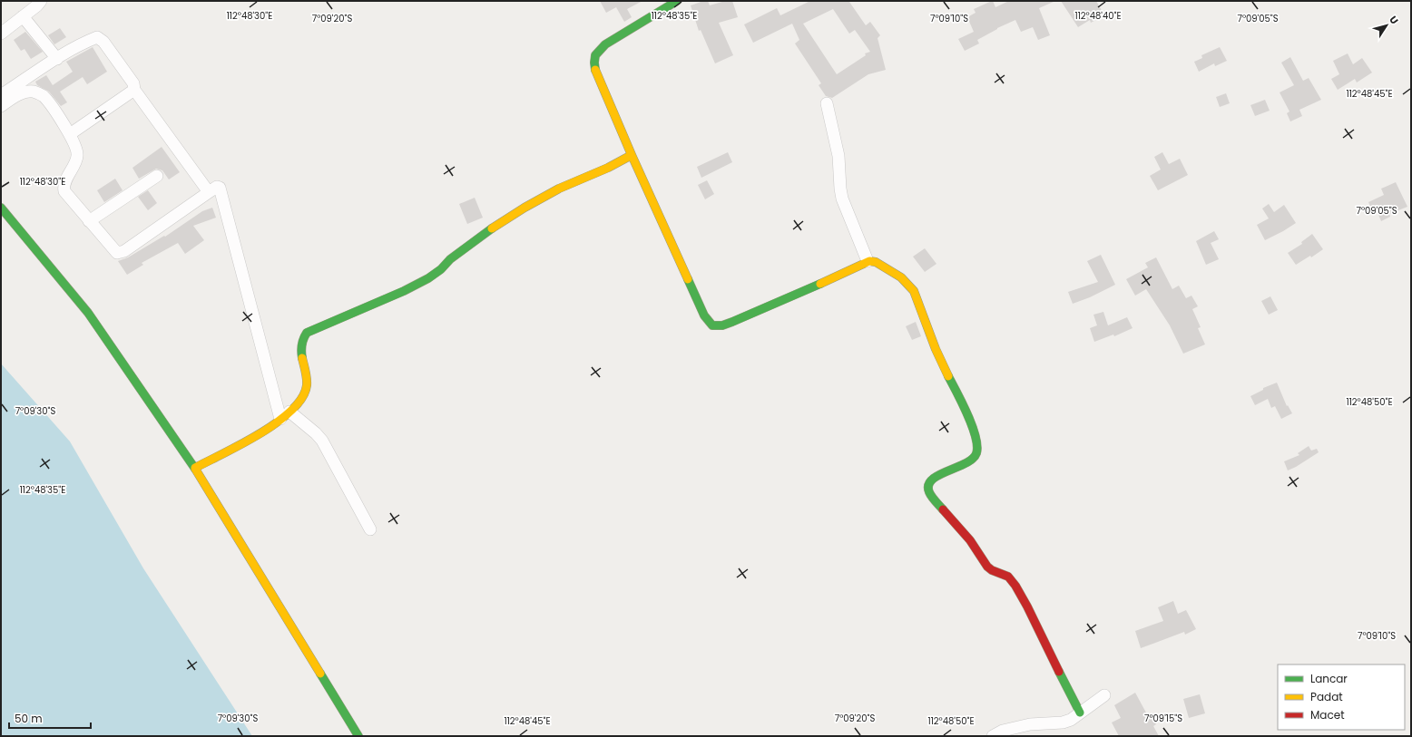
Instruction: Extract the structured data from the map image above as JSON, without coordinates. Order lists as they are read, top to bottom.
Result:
{
  "legend": ["Lancar", "Padat", "Macet"],
  "scale_bar": "50 m",
  "north": "top right",
  "coordinates": [
    "112°48'30\"E",
    "112°48'35\"E",
    "112°48'40\"E",
    "7°09'20\"S",
    "7°09'10\"S",
    "7°09'05\"S",
    "112°48'45\"E",
    "112°48'50\"E",
    "7°09'30\"S",
    "7°09'15\"S"
  ]
}
